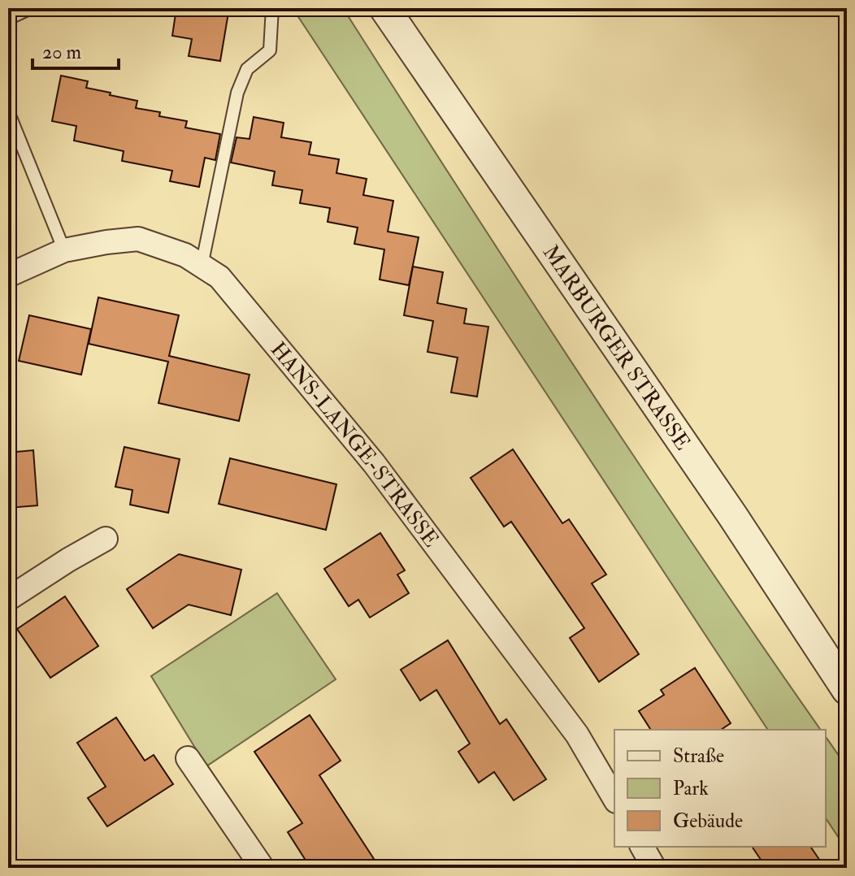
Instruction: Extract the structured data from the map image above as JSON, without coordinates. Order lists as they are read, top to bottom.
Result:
{
  "streets": {
    "street": ["MARBURGER STRASSE", "HANS-LANGE-STRASSE"]
  },
  "legend": ["Straße", "Park", "Gebäude"],
  "scale_bar": "20 m"
}
